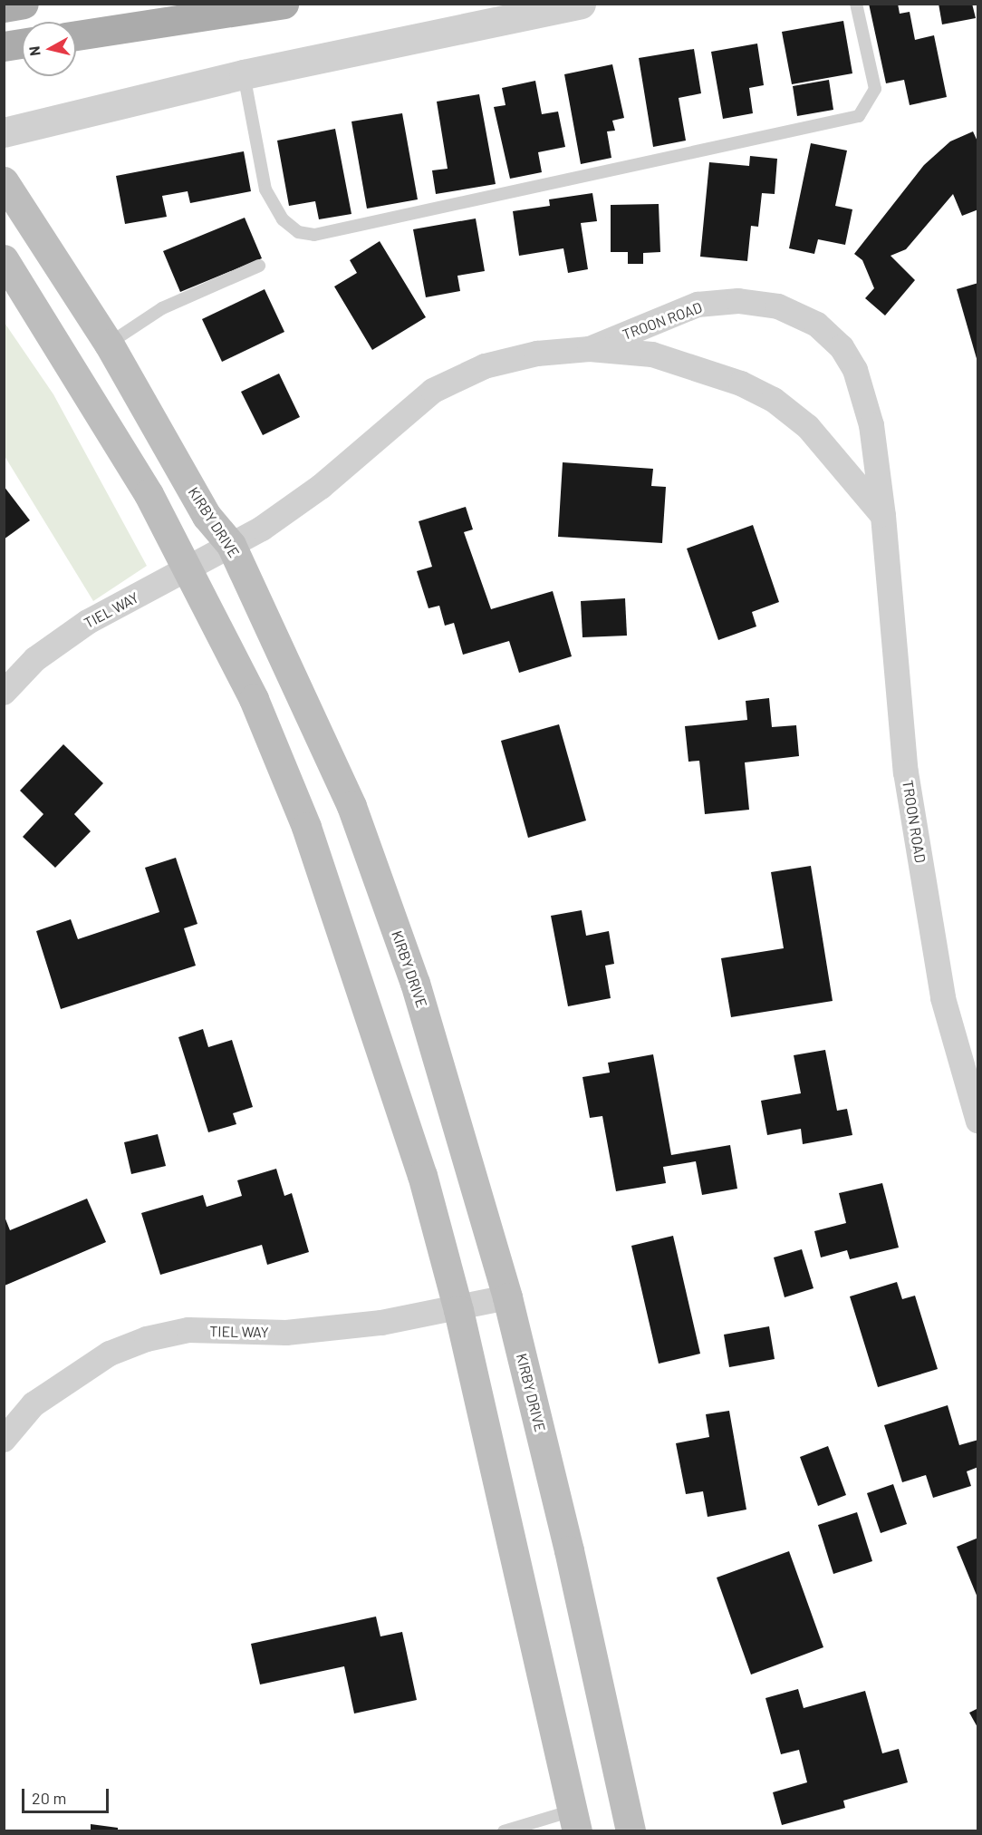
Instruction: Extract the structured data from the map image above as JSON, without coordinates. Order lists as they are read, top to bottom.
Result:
{
  "streets": {
    "main road": ["KIRBY DRIVE"],
    "street": ["TROON ROAD", "TIEL WAY"]
  },
  "crossings": [
    ["TROON ROAD", "KIRBY DRIVE"],
    ["TROON ROAD", "TIEL WAY"],
    ["KIRBY DRIVE", "TIEL WAY"]
  ],
  "scale_bar": "20 m",
  "north": "left"
}
